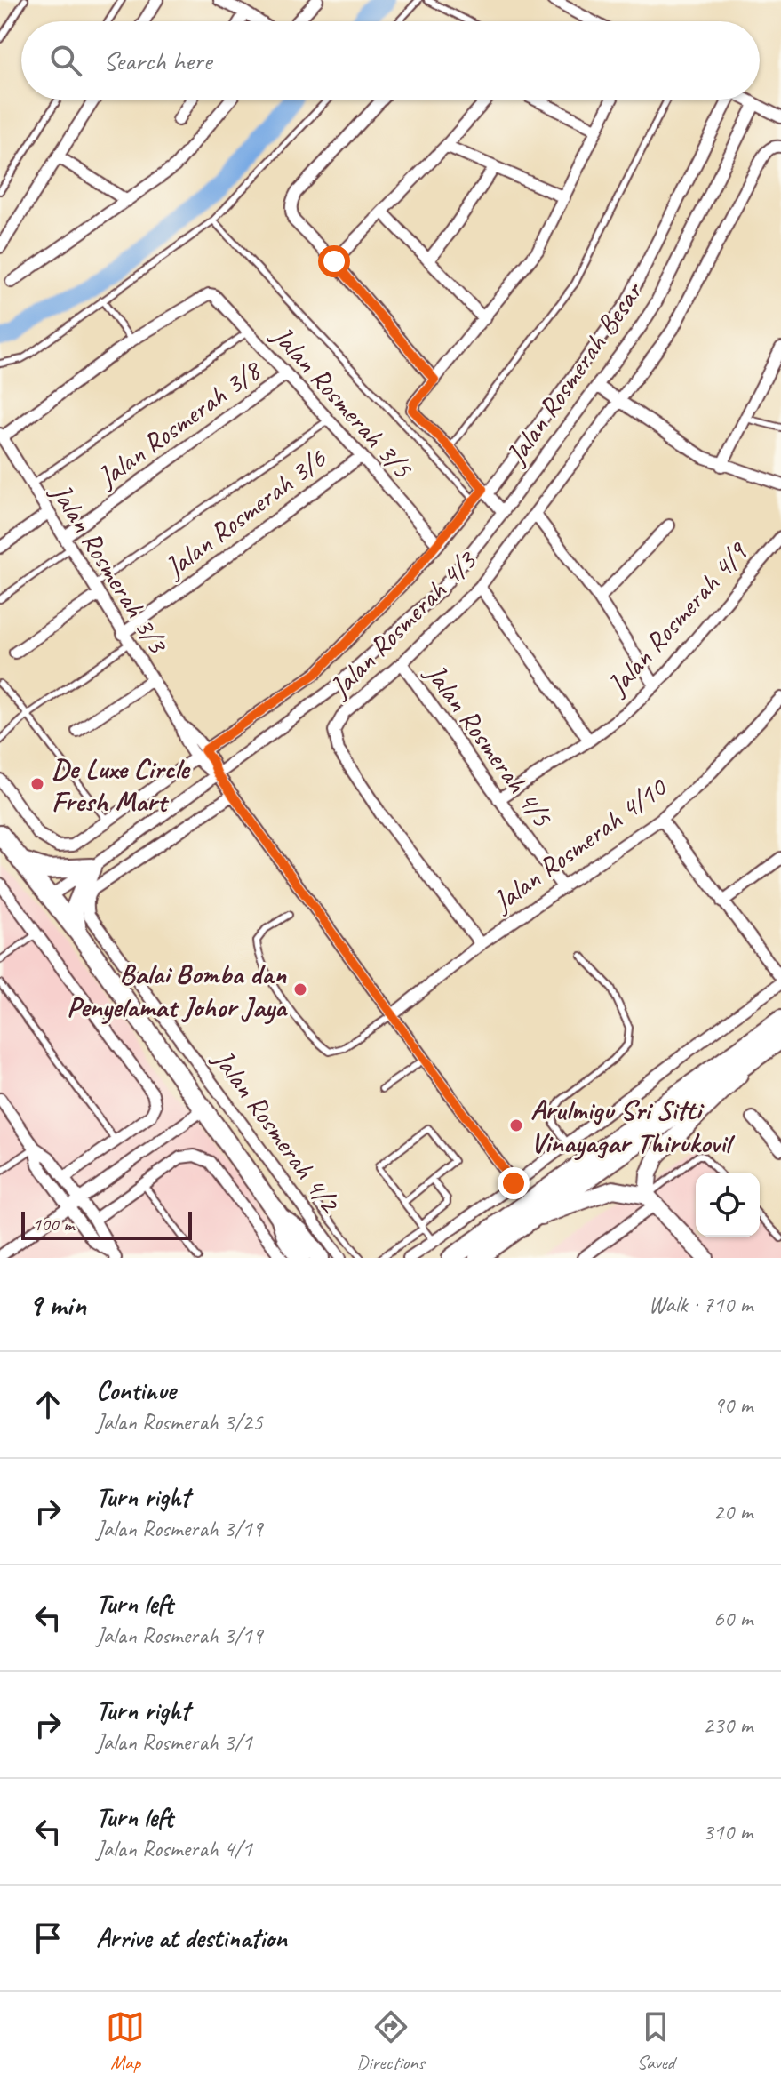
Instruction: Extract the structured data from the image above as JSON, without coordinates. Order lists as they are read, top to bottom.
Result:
{
  "streets": {
    "street": [
      "Jalan Rosmerah Besar",
      "Jalan Rosmerah 3/5",
      "Jalan Rosmerah 3/8",
      "Jalan Rosmerah 3/6",
      "Jalan Rosmerah 3/3",
      "Jalan Rosmerah 4/9",
      "Jalan Rosmerah 4/3",
      "Jalan Rosmerah 4/5",
      "Jalan Rosmerah 4/10",
      "Jalan Rosmerah 4/2"
    ]
  },
  "crossings": [
    ["Jalan Rosmerah Besar", "Jalan Rosmerah 3/3"],
    ["Jalan Rosmerah 3/5", "Jalan Rosmerah 3/8"],
    ["Jalan Rosmerah 3/5", "Jalan Rosmerah 3/6"],
    ["Jalan Rosmerah 3/8", "Jalan Rosmerah 3/3"],
    ["Jalan Rosmerah 3/6", "Jalan Rosmerah 3/3"],
    ["Jalan Rosmerah 3/3", "Jalan Rosmerah 4/10"],
    ["Jalan Rosmerah 3/3", "Jalan Rosmerah 4/2"],
    ["Jalan Rosmerah 4/9", "Jalan Rosmerah 4/5"],
    ["Jalan Rosmerah 4/3", "Jalan Rosmerah 4/5"],
    ["Jalan Rosmerah 4/3", "Jalan Rosmerah 4/10"],
    ["Jalan Rosmerah 4/5", "Jalan Rosmerah 4/10"]
  ],
  "places": ["De Luxe Circle Fresh Mart", "Balai Bomba dan Penyelamat Johor Jaya", "Arulmigu Sri Sitti Vinayagar Thirukovil"],
  "scale_bar": "100 m",
  "page": {
    "search": "Search here",
    "scale": "100 m",
    "heading": ["9 min", "Walk · 710 m"],
    "list": [
      ["Continue", "Jalan Rosmerah 3/25", "90 m"],
      ["Turn right", "Jalan Rosmerah 3/19", "20 m"],
      ["Turn left", "Jalan Rosmerah 3/19", "60 m"],
      ["Turn right", "Jalan Rosmerah 3/1", "230 m"],
      ["Turn left", "Jalan Rosmerah 4/1", "310 m"],
      "Arrive at destination"
    ],
    "nav": ["Map", "Directions", "Saved"]
  }
}
